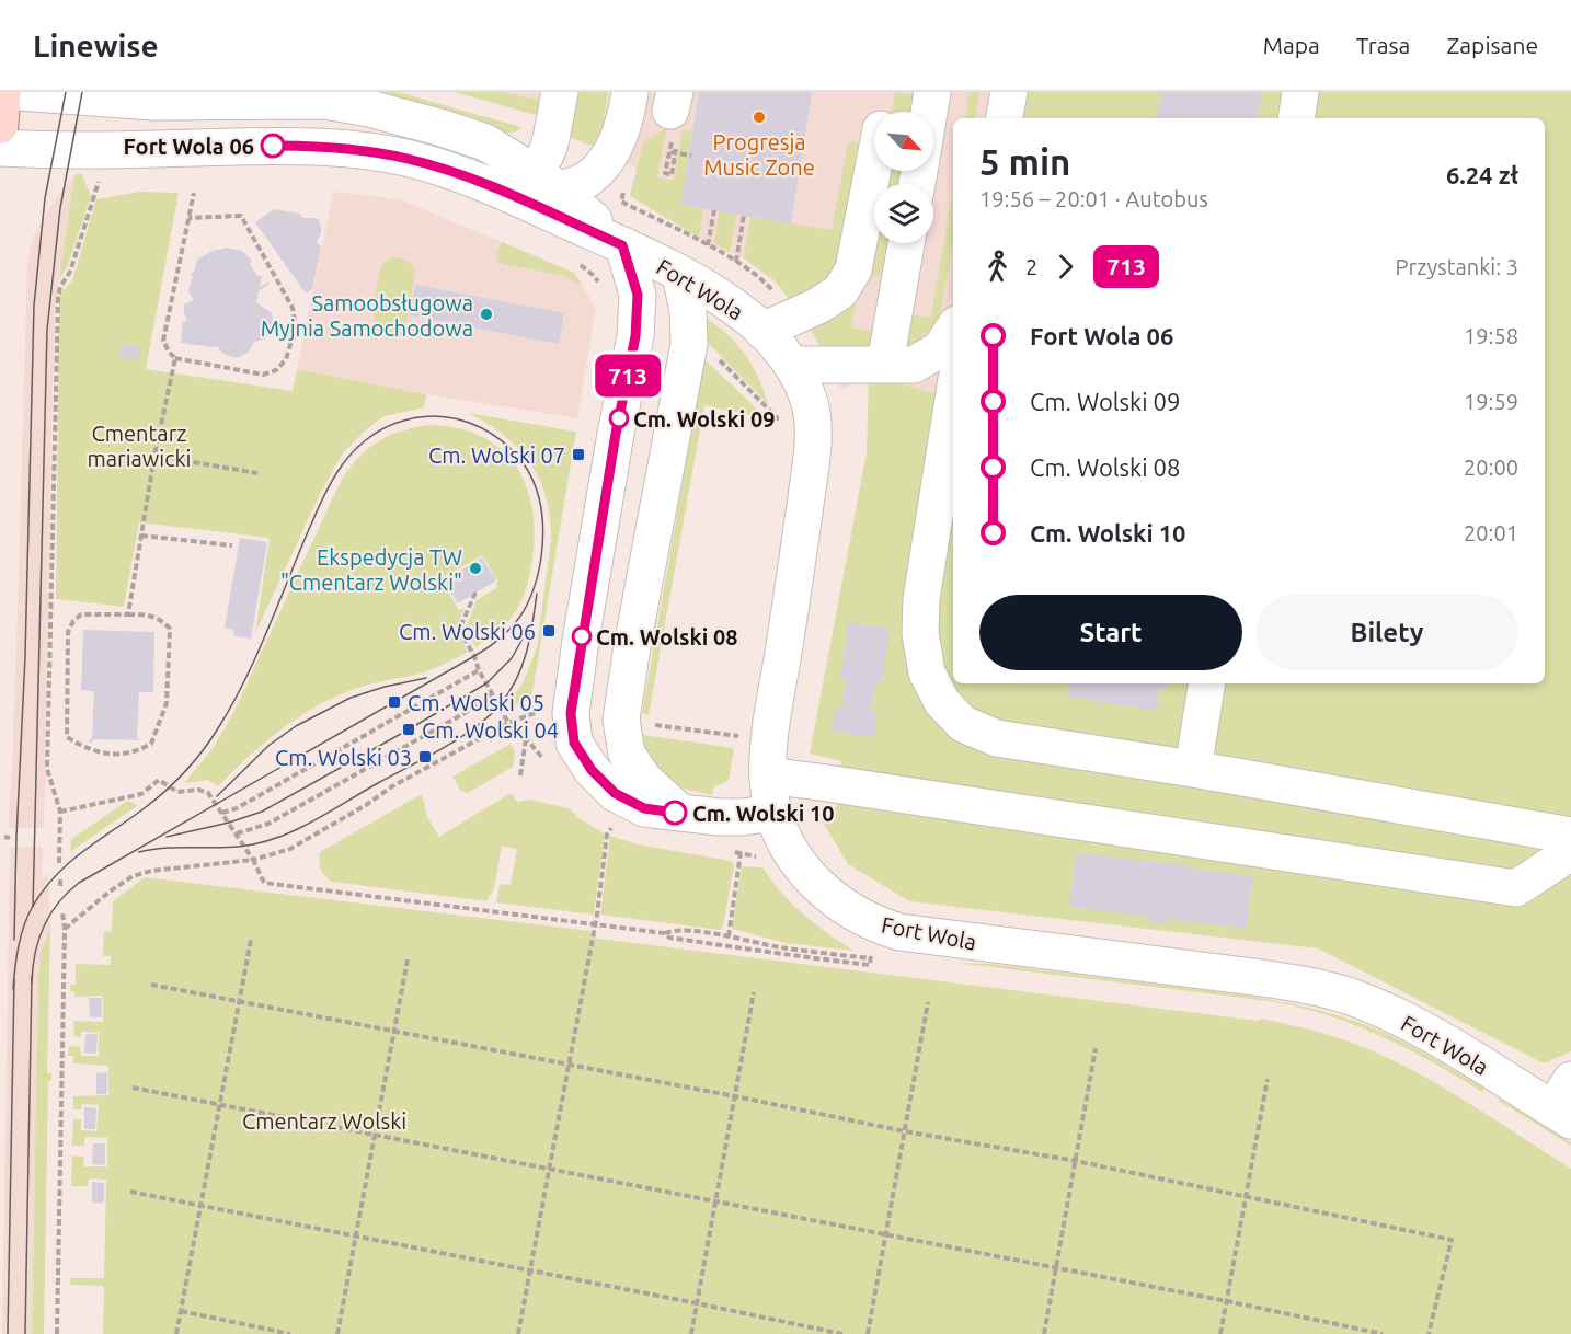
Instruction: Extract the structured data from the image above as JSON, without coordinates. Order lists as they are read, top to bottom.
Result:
{
  "streets": {
    "street": ["Fort Wola"]
  },
  "parks": ["Cmentarz mariawicki", "Cmentarz Wolski"],
  "places": {
    "other": [
      "Progresja Music Zone",
      "Fort Wola 06",
      "Samoobsługowa Myjnia Samochodowa",
      "Cm. Wolski 09",
      "Ekspedycja TW \"Cmentarz Wolski\"",
      "Cm. Wolski 08",
      "Cm. Wolski 10"
    ],
    "transit": [
      "Cm. Wolski 07",
      "Cm. Wolski 06",
      "Cm. Wolski 05",
      "Cm. Wolski 04",
      "Cm. Wolski 03"
    ]
  },
  "lines": ["bus line 713"],
  "north": "bottom right",
  "page": {
    "header": "Linewise",
    "nav": ["Mapa", "Trasa", "Zapisane"],
    "on_map": "713",
    "heading": ["5 min", "19:56 – 20:01 · Autobus", "6.24 zł"],
    "legs": ["2", "713", "Przystanki: 3"],
    "list": [
      {
        "name": "Fort Wola 06",
        "value": "19:58"
      },
      {
        "name": "Cm. Wolski 09",
        "value": "19:59"
      },
      {
        "name": "Cm. Wolski 08",
        "value": "20:00"
      },
      {
        "name": "Cm. Wolski 10",
        "value": "20:01"
      }
    ],
    "buttons": ["Start", "Bilety"]
  }
}
